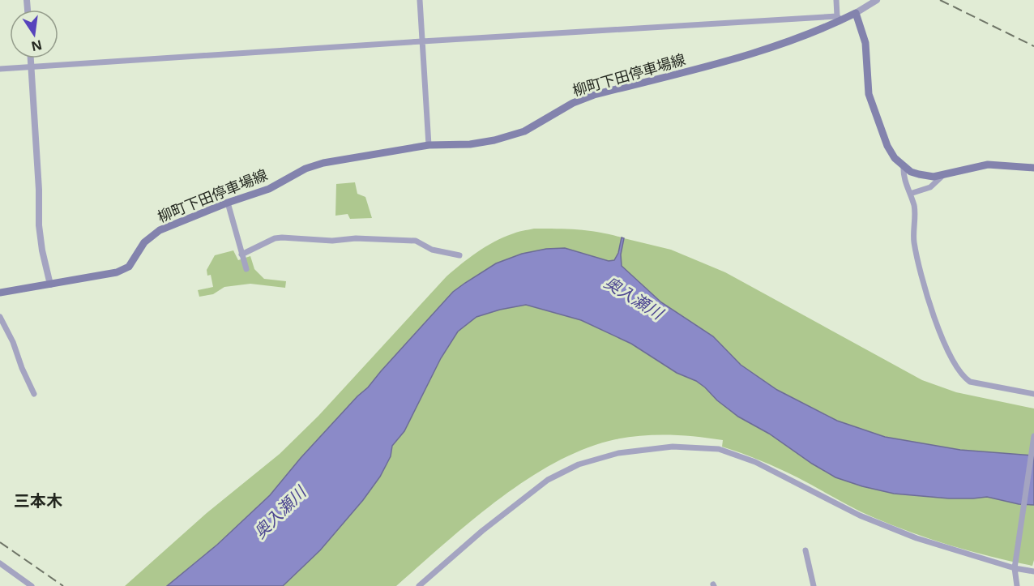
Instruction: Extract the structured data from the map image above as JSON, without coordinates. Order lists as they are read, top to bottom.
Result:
{
  "streets": {
    "main road": ["柳町下田停車場線"]
  },
  "districts": ["三本木"],
  "water": ["奥入瀬川"],
  "north": "bottom"
}
